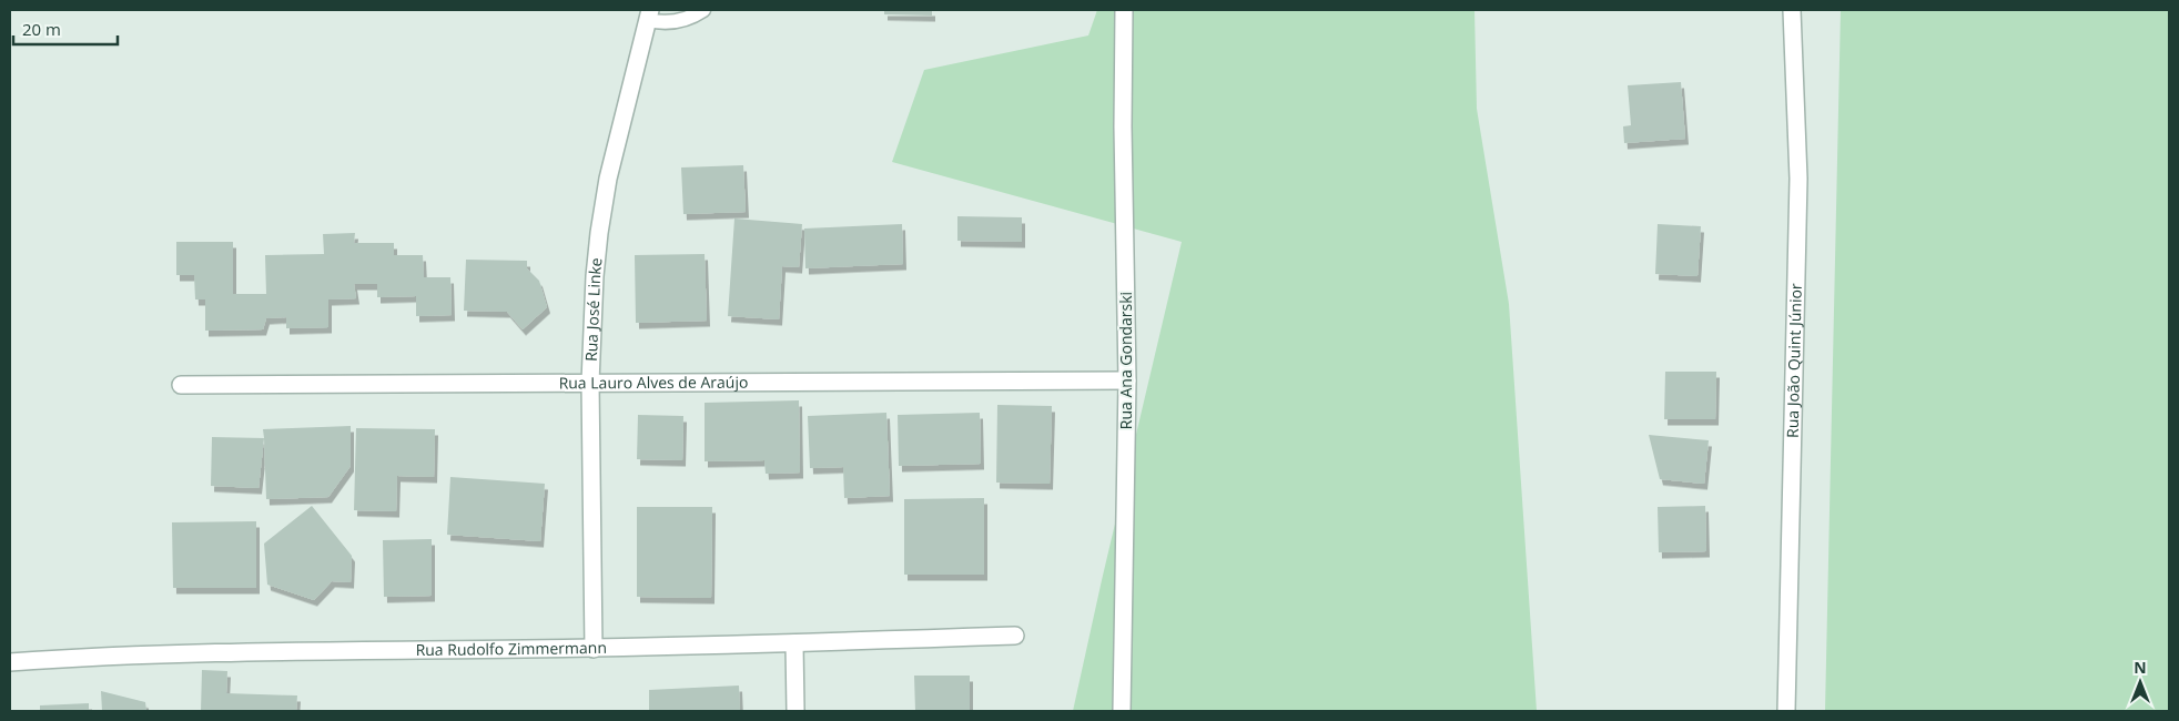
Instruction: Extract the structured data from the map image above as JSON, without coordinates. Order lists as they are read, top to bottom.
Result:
{
  "streets": {
    "street": [
      "Rua José Linke",
      "Rua Ana Gondarski",
      "Rua João Quint Júnior",
      "Rua Lauro Alves de Araújo",
      "Rua Rudolfo Zimmermann"
    ]
  },
  "crossings": [
    ["Rua José Linke", "Rua Lauro Alves de Araújo"],
    ["Rua José Linke", "Rua Rudolfo Zimmermann"],
    ["Rua Ana Gondarski", "Rua Lauro Alves de Araújo"]
  ],
  "scale_bar": "20 m",
  "north": "top"
}
